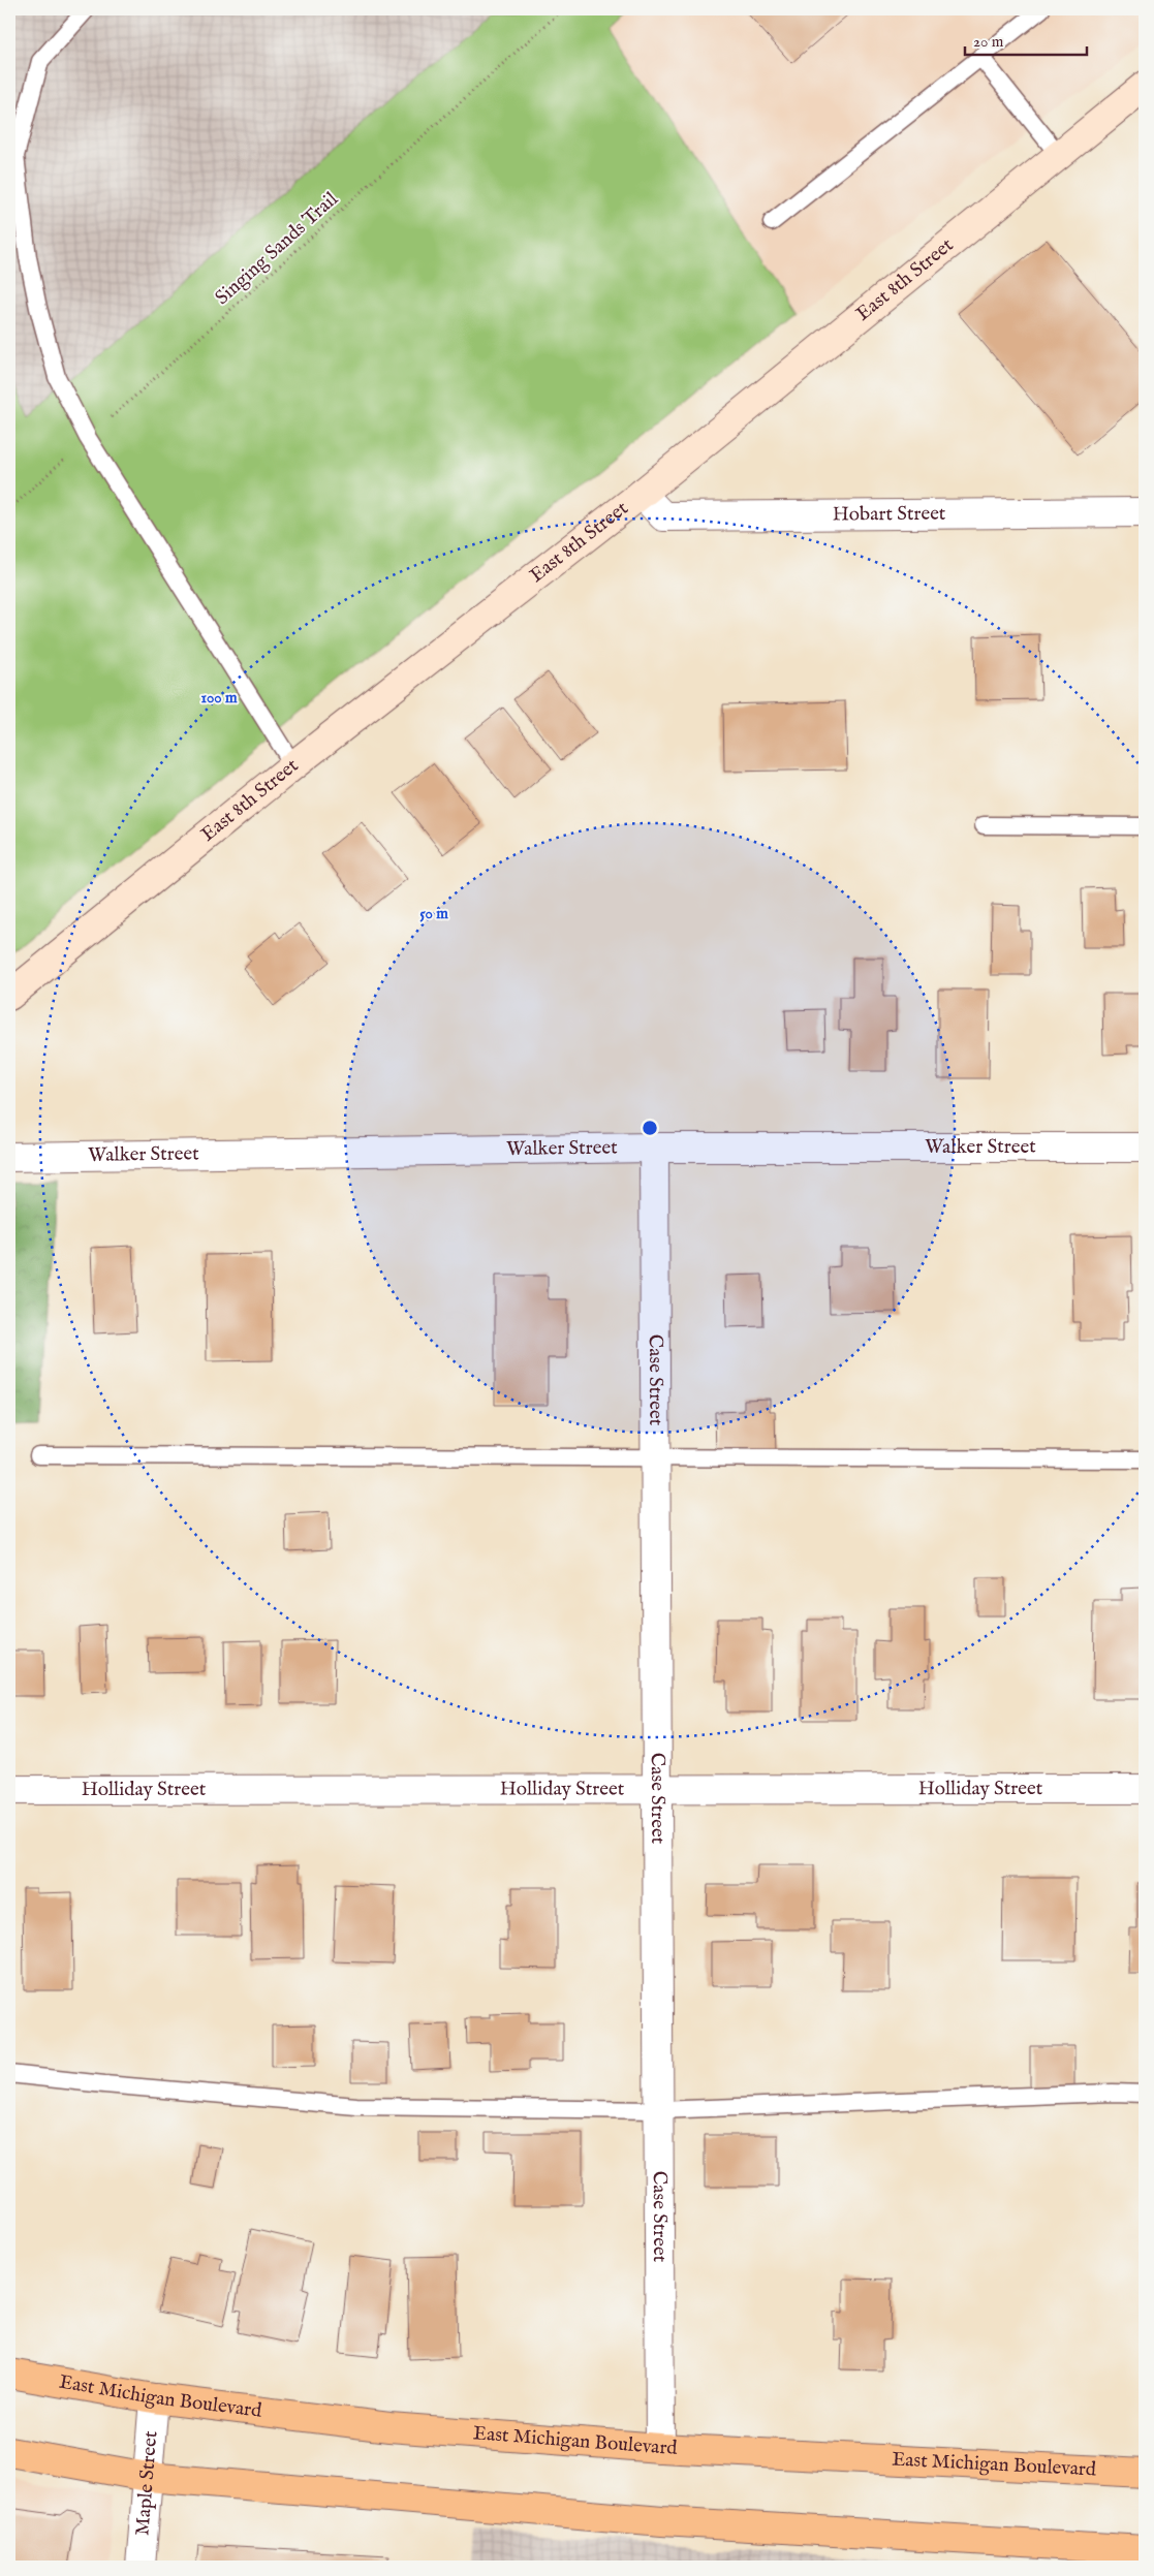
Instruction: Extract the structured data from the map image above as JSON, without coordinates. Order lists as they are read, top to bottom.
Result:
{
  "streets": {
    "main road": ["East Michigan Boulevard"],
    "street": [
      "East 8th Street",
      "Hobart Street",
      "Walker Street",
      "Case Street",
      "Holliday Street",
      "Maple Street"
    ],
    "path": ["Singing Sands Trail"]
  },
  "crossings": [
    ["East 8th Street", "Hobart Street"],
    ["Walker Street", "Case Street"],
    ["Case Street", "Holliday Street"],
    ["Case Street", "East Michigan Boulevard"],
    ["East Michigan Boulevard", "Maple Street"]
  ],
  "scale_bar": "20 m",
  "rings": ["100 m", "50 m"]
}
